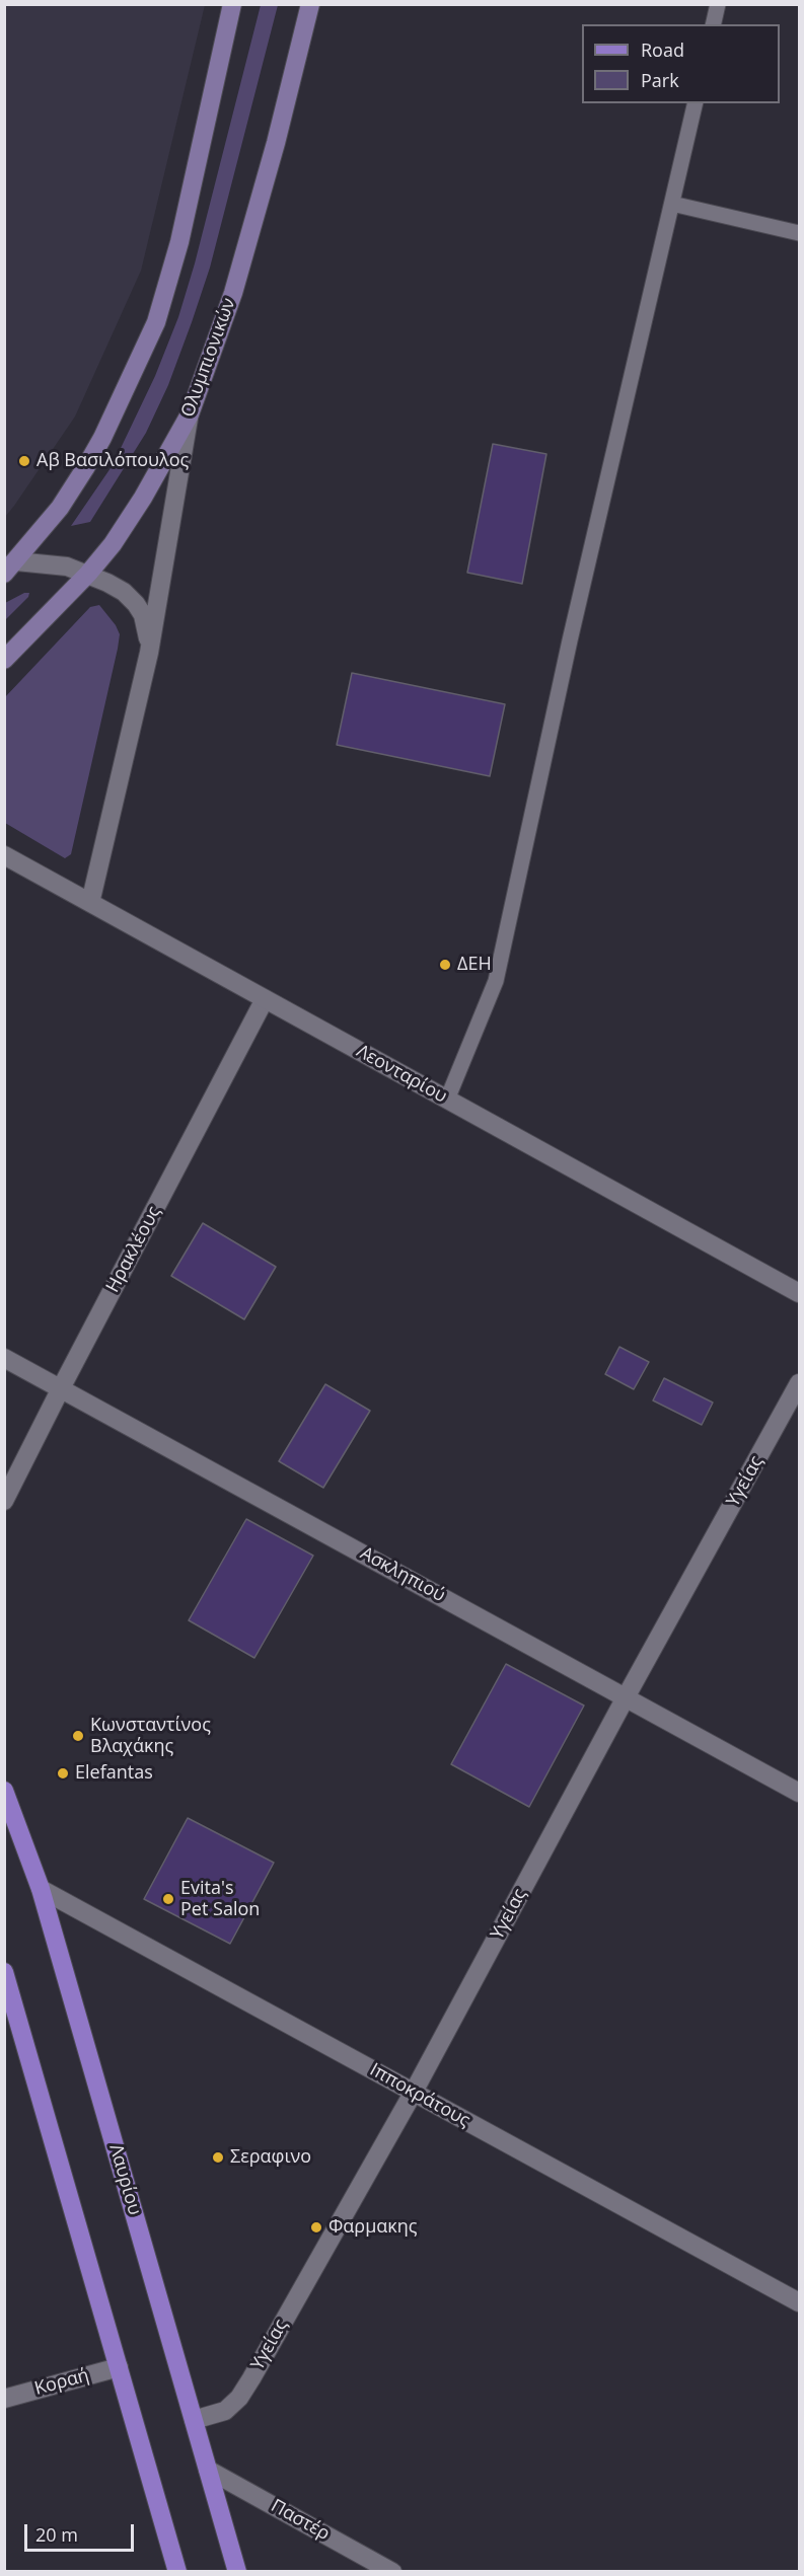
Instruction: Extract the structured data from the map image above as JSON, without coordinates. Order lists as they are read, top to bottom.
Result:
{
  "streets": {
    "main road": ["Ολυμπιονικών", "Λαυρίου"],
    "street": [
      "Λεονταρίου",
      "Ηρακλέους",
      "Υγείας",
      "Ασκληπιού",
      "Ιπποκράτους",
      "Κοραή",
      "Παστέρ"
    ]
  },
  "crossings": [
    ["Λεονταρίου", "Ηρακλέους"],
    ["Ηρακλέους", "Ασκληπιού"],
    ["Υγείας", "Ασκληπιού"],
    ["Υγείας", "Ιπποκράτους"],
    ["Υγείας", "Λαυρίου"],
    ["Ιπποκράτους", "Λαυρίου"],
    ["Λαυρίου", "Παστέρ"]
  ],
  "places": [
    "Αβ Βασιλόπουλος",
    "ΔΕΗ",
    "Κωνσταντίνος Βλαχάκης",
    "Elefantas",
    "Evita's Pet Salon",
    "Σεραφινο",
    "Φαρμακης"
  ],
  "legend": ["Road", "Park"],
  "scale_bar": "20 m"
}
